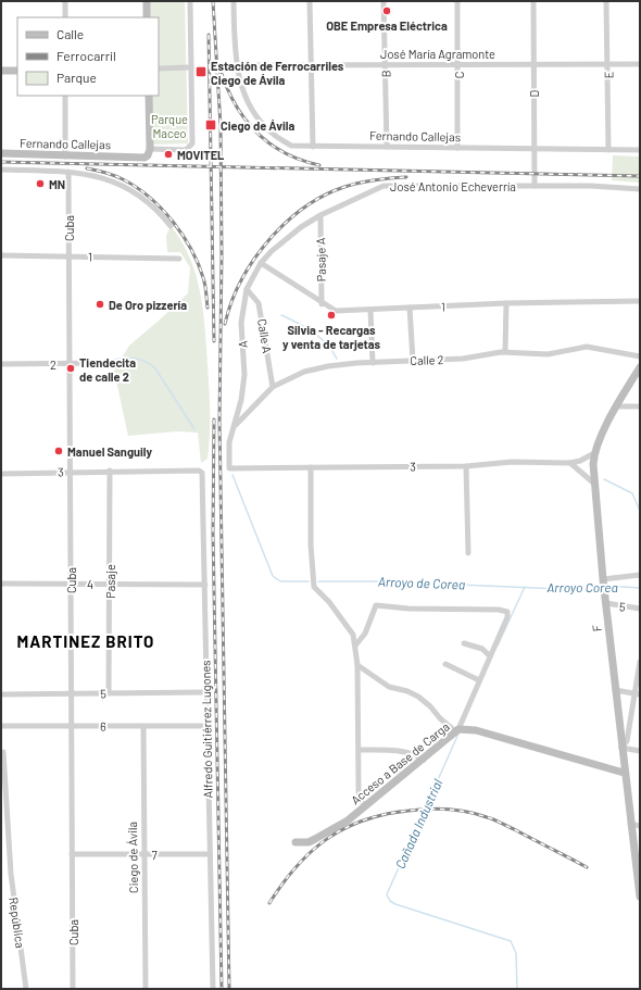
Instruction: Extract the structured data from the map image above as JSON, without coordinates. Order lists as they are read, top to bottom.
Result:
{
  "streets": {
    "street": [
      "José María Agramonte",
      "B",
      "C",
      "E",
      "D",
      "Fernando Callejas",
      "José Antonio Echeverría",
      "Cuba",
      "1",
      "Pasaje A",
      "Calle A",
      "A",
      "Calle 2",
      "2",
      "3",
      "Pasaje",
      "4",
      "5",
      "F",
      "6",
      "Alfredo Guitiérrez Lugones",
      "Acceso a Base de Carga",
      "7",
      "Ciego de Ávila",
      "República"
    ]
  },
  "crossings": [
    ["José María Agramonte", "B"],
    ["José María Agramonte", "C"],
    ["José María Agramonte", "E"],
    ["José María Agramonte", "D"],
    ["José María Agramonte", "Fernando Callejas"],
    ["B", "Fernando Callejas"],
    ["C", "Fernando Callejas"],
    ["E", "Fernando Callejas"],
    ["D", "Fernando Callejas"],
    ["D", "José Antonio Echeverría"],
    ["José Antonio Echeverría", "1"],
    ["José Antonio Echeverría", "Pasaje A"],
    ["José Antonio Echeverría", "A"],
    ["Cuba", "1"],
    ["Cuba", "2"],
    ["Cuba", "3"],
    ["Cuba", "4"],
    ["Cuba", "5"],
    ["Cuba", "6"],
    ["Cuba", "7"],
    ["1", "Pasaje A"],
    ["1", "A"],
    ["Calle A", "A"],
    ["Calle A", "Calle 2"],
    ["A", "Calle 2"],
    ["A", "3"],
    ["3", "Pasaje"],
    ["3", "F"],
    ["3", "Alfredo Guitiérrez Lugones"],
    ["Pasaje", "4"],
    ["Pasaje", "5"],
    ["4", "Alfredo Guitiérrez Lugones"],
    ["5", "F"],
    ["5", "Alfredo Guitiérrez Lugones"],
    ["F", "Acceso a Base de Carga"],
    ["6", "Alfredo Guitiérrez Lugones"],
    ["6", "Ciego de Ávila"],
    ["Alfredo Guitiérrez Lugones", "7"],
    ["7", "Ciego de Ávila"]
  ],
  "districts": ["MARTINEZ BRITO"],
  "water": ["Arroyo de Corea", "Arroyo Corea", "Cañada Industrial"],
  "parks": ["Parque Maceo"],
  "places": {
    "other": [
      "OBE Empresa Eléctrica",
      "MOVITEL",
      "MN",
      "De Oro pizzería",
      "Silvia - Recargas y venta de tarjetas",
      "Tiendecita de calle 2",
      "Manuel Sanguily"
    ],
    "transit": ["Estación de Ferrocarriles Ciego de Ávila", "Ciego de Ávila"]
  },
  "legend": ["Calle", "Ferrocarril", "Parque"]
}
